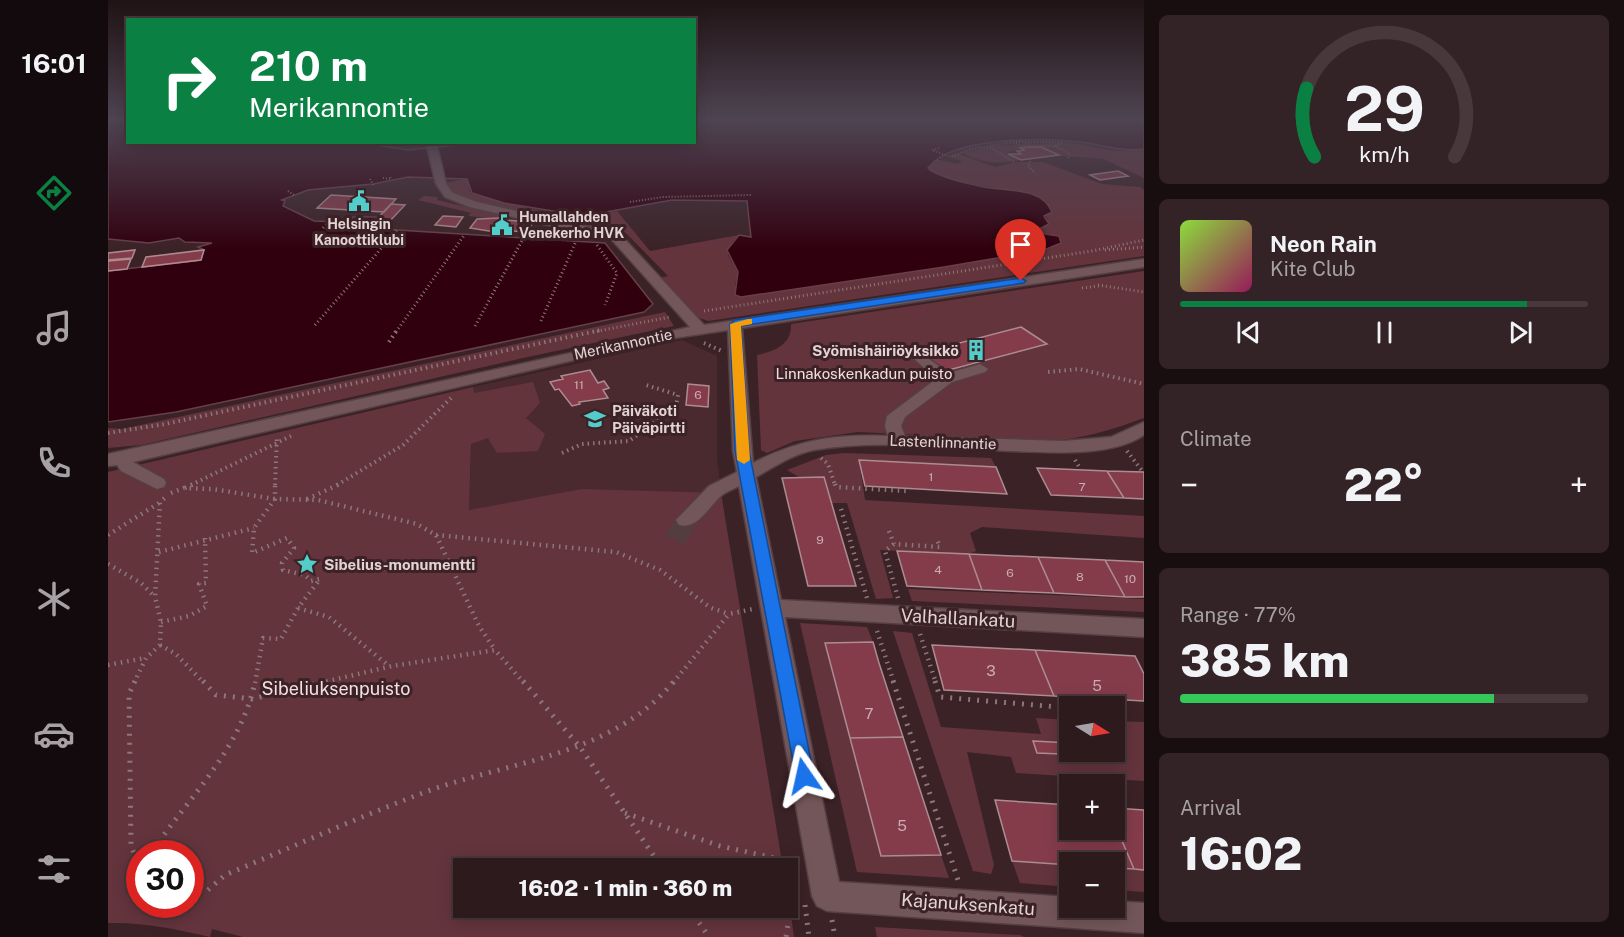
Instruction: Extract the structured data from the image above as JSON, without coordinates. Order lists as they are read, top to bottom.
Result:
{
  "streets": {
    "street": [
      "Merikannontie",
      "Lastenlinnantie",
      "Valhallankatu",
      "Kajanuksenkatu"
    ]
  },
  "crossings": [
    ["Valhallankatu", "Kajanuksenkatu"]
  ],
  "parks": ["Linnakoskenkadun puisto", "Sibeliuksenpuisto"],
  "places": {
    "public building": ["Helsingin Kanoottiklubi", "Humallahden Venekerho HVK"],
    "building": ["Syömishäiriöyksikkö"],
    "school or university": ["Päiväkoti Päiväpirtti"],
    "place": ["Sibelius-monumentti"]
  },
  "house_numbers": [
    "11",
    "6",
    "1",
    "7",
    "9",
    "4",
    "6",
    "8",
    "10",
    "3",
    "5",
    "7",
    "5"
  ],
  "north": "right",
  "page": {
    "tabs": "16:01",
    "turn": ["210 m", "Merikannontie"],
    "song": ["Neon Rain", "Kite Club"],
    "tile": [
      "Climate",
      ["Range · 77%", "385 km"],
      ["Arrival", "16:02"]
    ],
    "heat": ["−", "22°", "+"],
    "map_buttons": ["+", "−"],
    "limit": "30",
    "trip": "16:02 · 1 min · 360 m",
    "gauge": ["29", "km/h"]
  }
}
